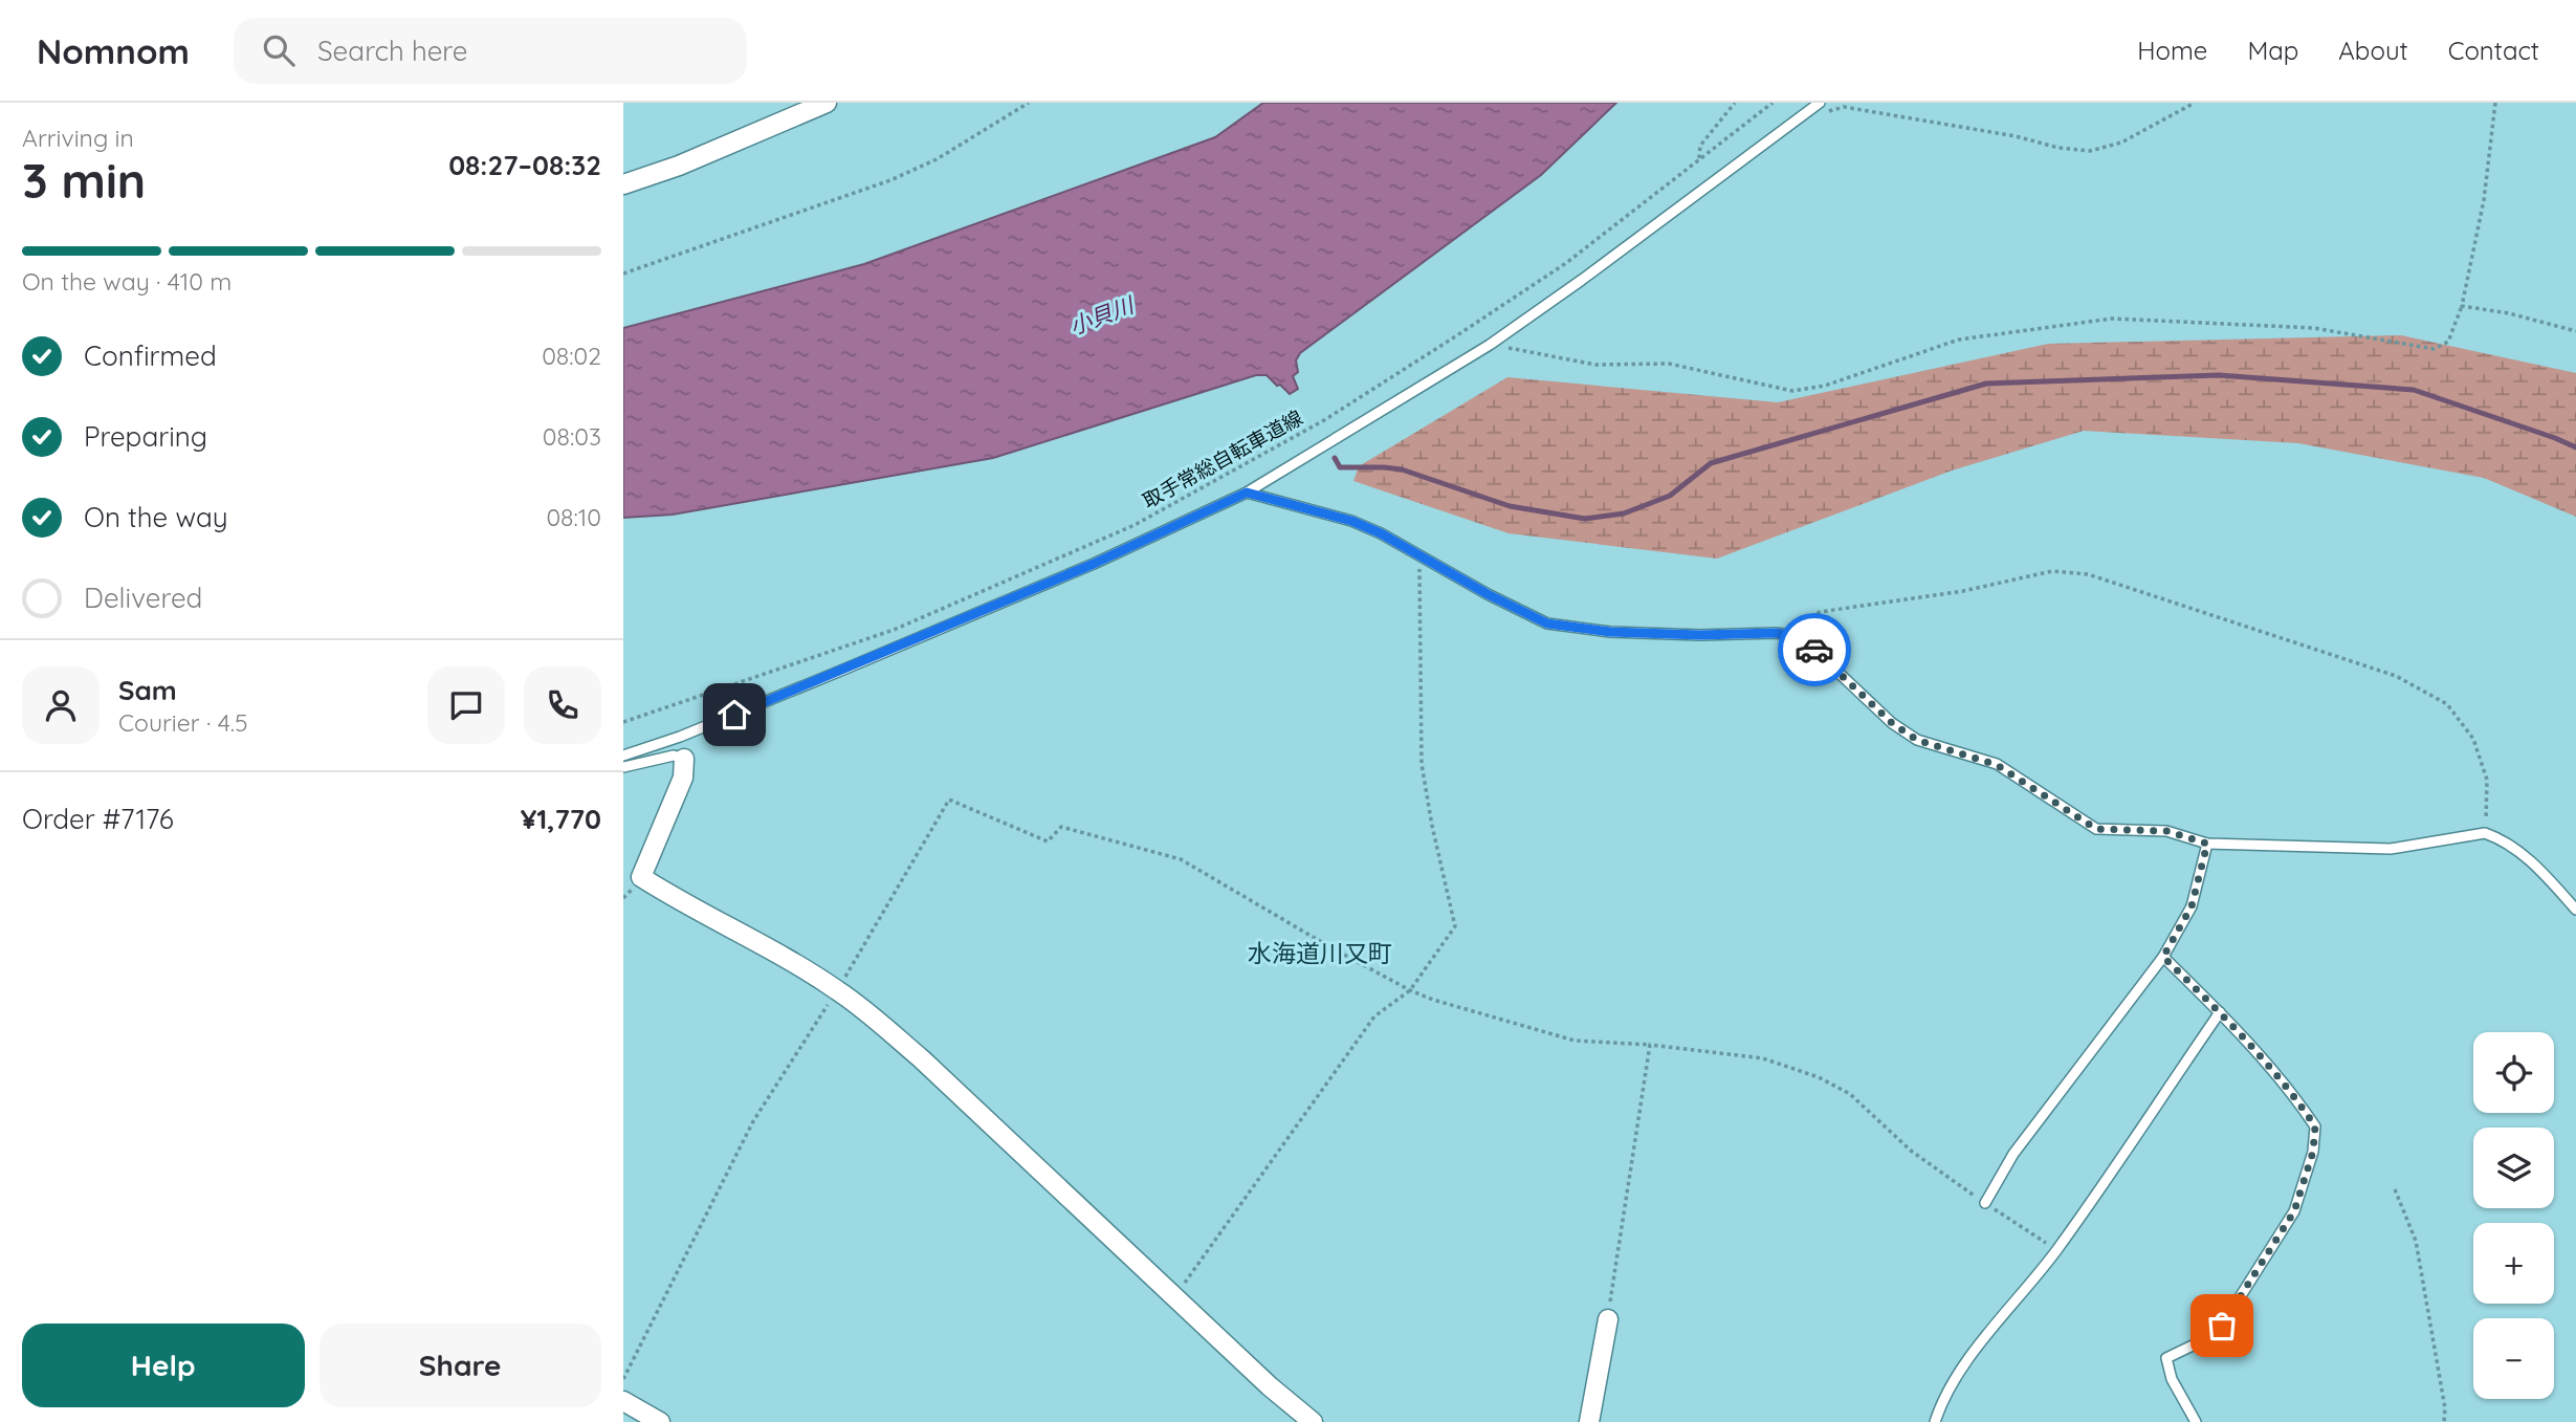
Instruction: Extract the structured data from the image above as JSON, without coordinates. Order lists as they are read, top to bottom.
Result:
{
  "streets": {
    "path": ["取手常総自転車道線"]
  },
  "districts": ["水海道川又町"],
  "water": ["小貝川"],
  "page": {
    "header": "Nomnom",
    "search": "Search here",
    "nav": [
      "Home",
      "Map",
      "About",
      "Contact"
    ],
    "heading": ["3 min", "Arriving in", "08:27–08:32"],
    "panel": [
      "Sam",
      "Courier · 4.5",
      "Order #7176",
      "¥1,770"
    ],
    "bar": "On the way · 410 m",
    "list": [
      ["Confirmed", "08:02"],
      ["Preparing", "08:03"],
      ["On the way", "08:10"],
      "Delivered"
    ],
    "map_buttons": ["+", "−"],
    "buttons": ["Help", "Share"]
  }
}
